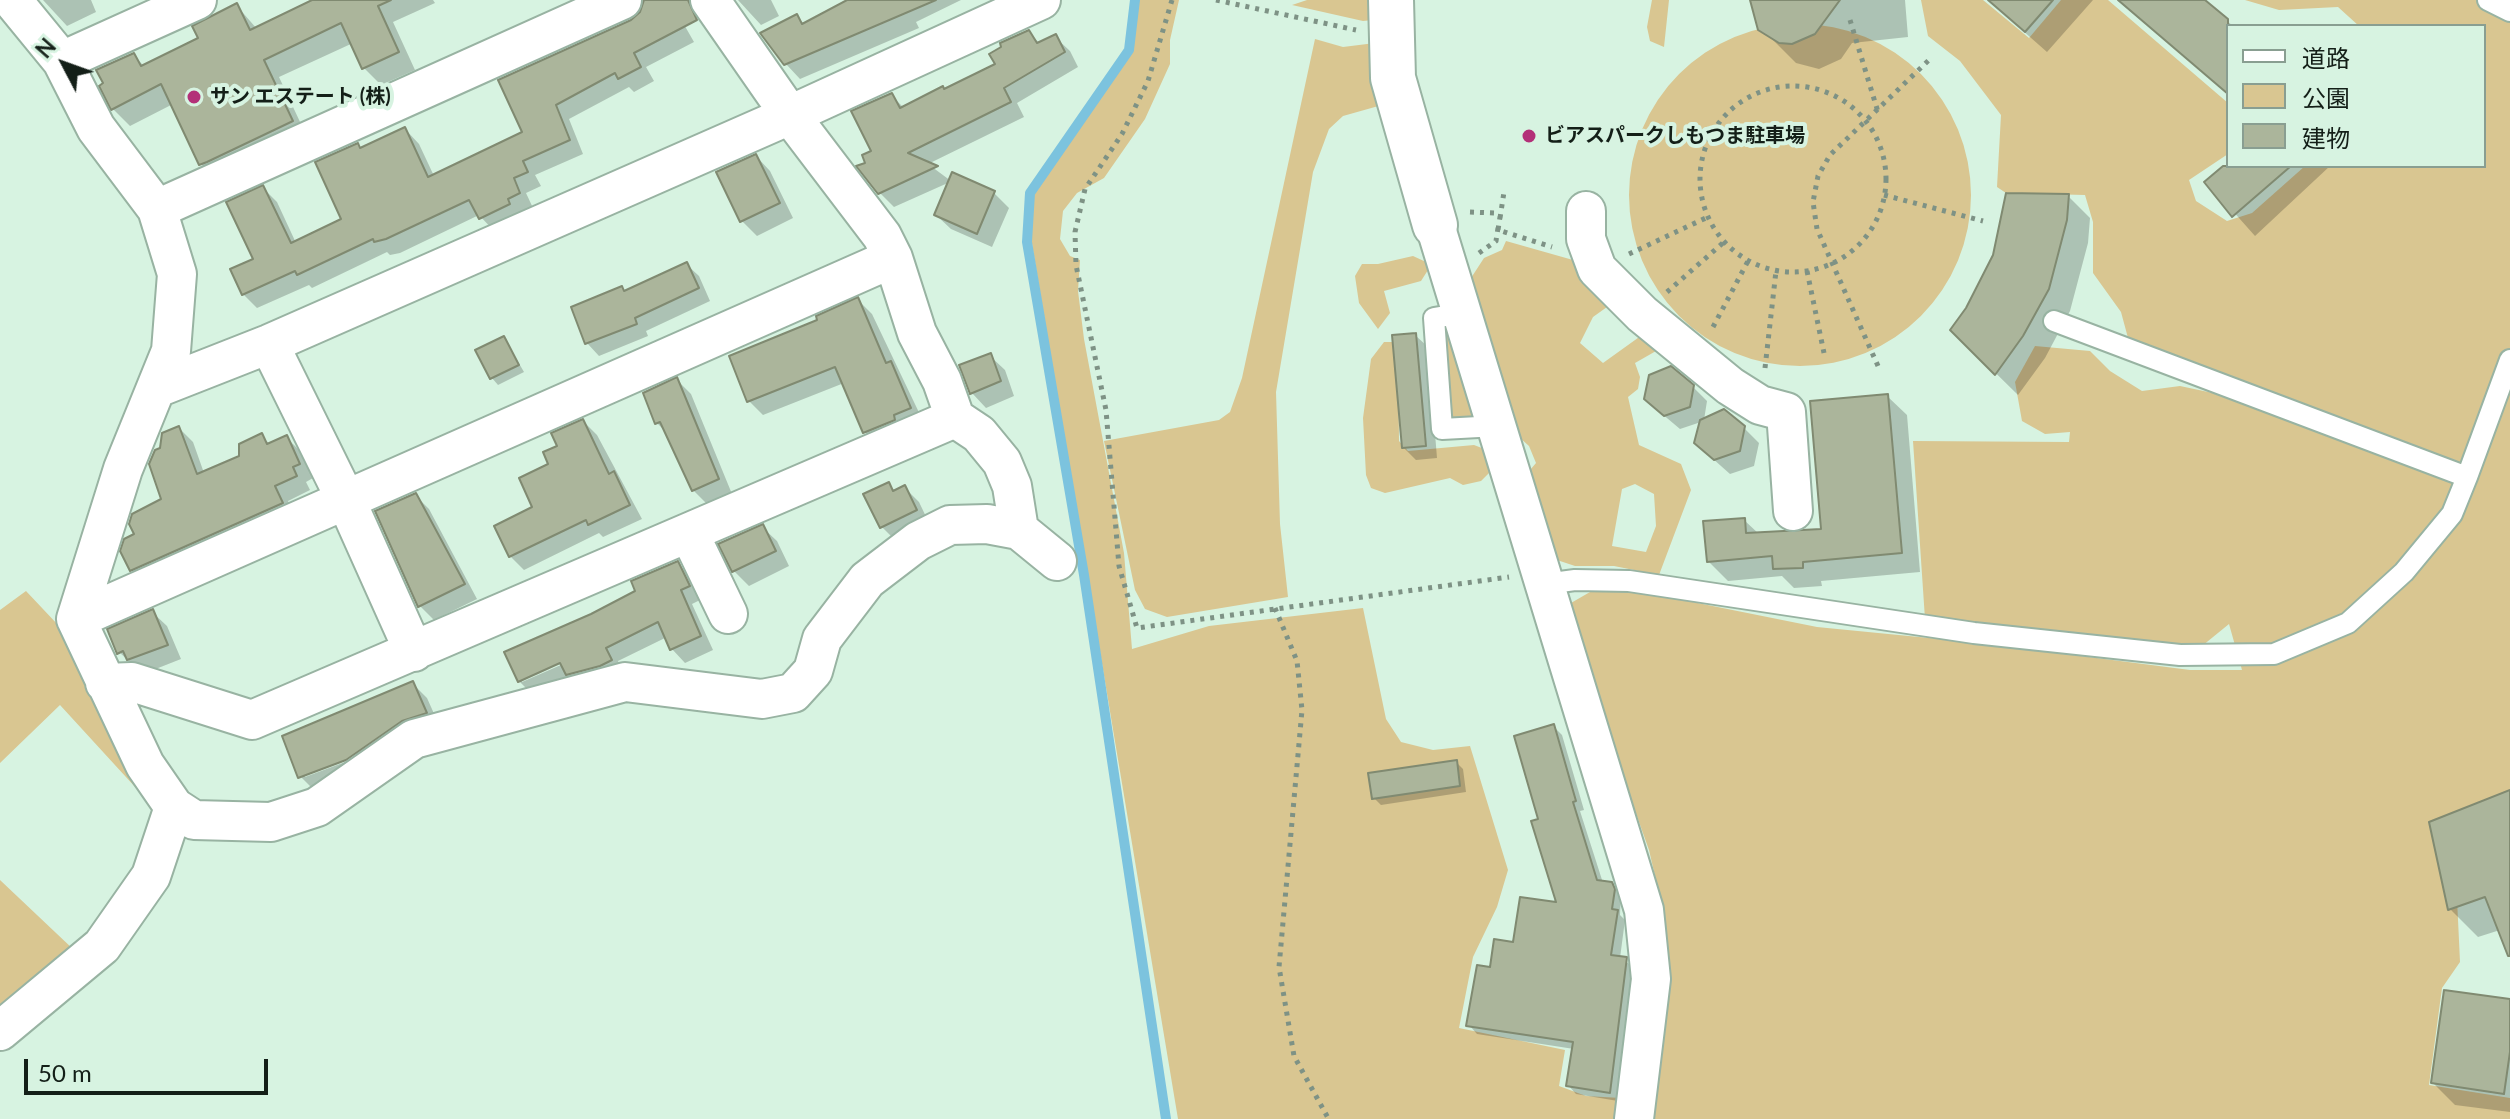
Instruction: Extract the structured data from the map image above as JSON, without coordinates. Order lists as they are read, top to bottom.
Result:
{
  "places": ["サン エステート (株)", "ビアスパークしもつま駐車場"],
  "legend": ["道路", "公園", "建物"],
  "scale_bar": "50 m",
  "north": "top left"
}
